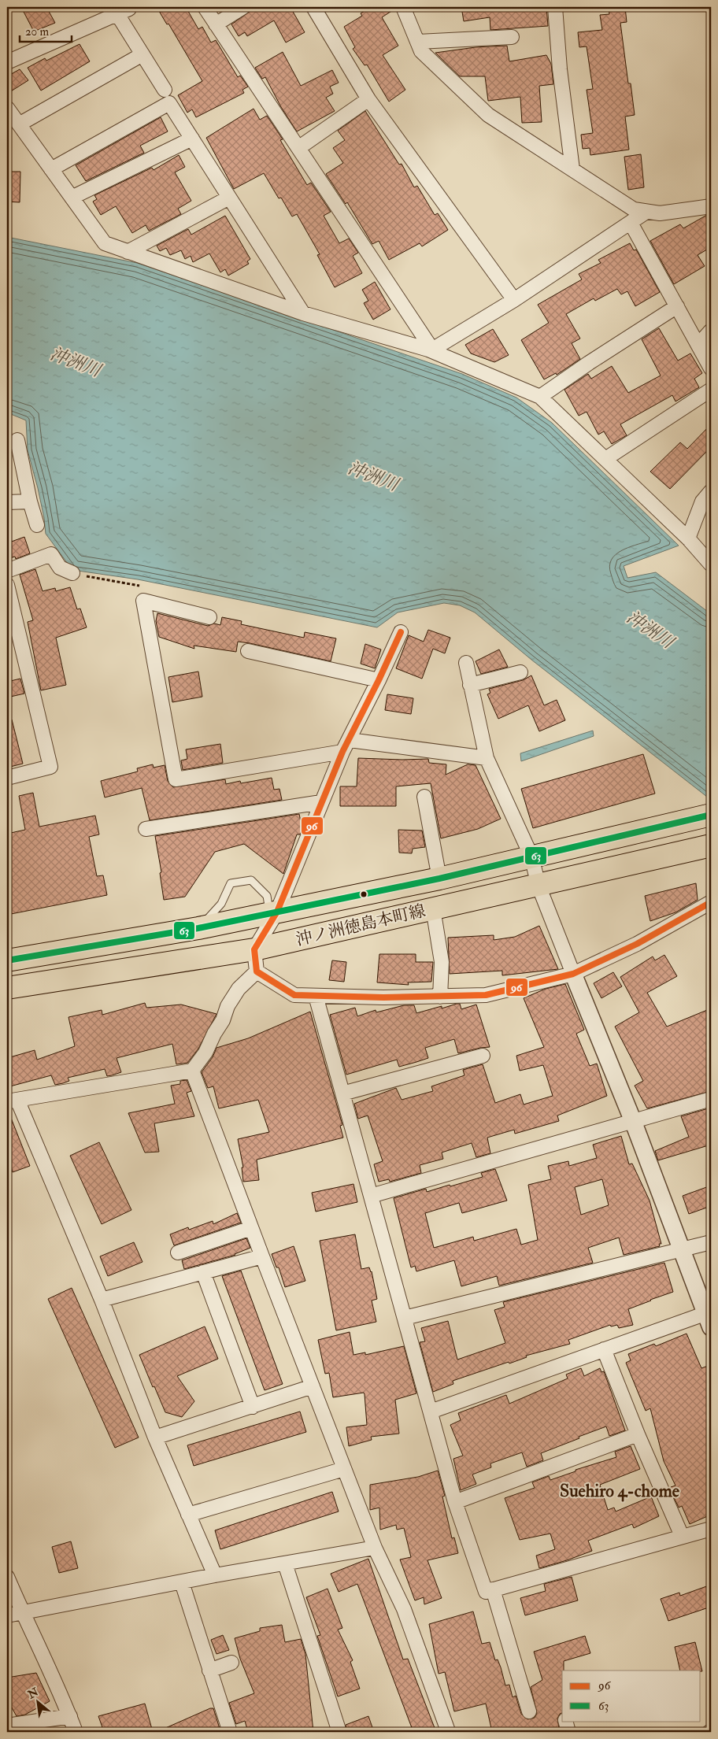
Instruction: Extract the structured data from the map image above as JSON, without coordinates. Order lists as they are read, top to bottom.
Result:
{
  "streets": {
    "main road": ["沖ノ洲徳島本町線"]
  },
  "districts": ["Suehiro 4-chome"],
  "water": ["沖洲川"],
  "lines": ["transit line 96", "transit line 63"],
  "legend": ["96", "63"],
  "scale_bar": "20 m",
  "north": "top left"
}
